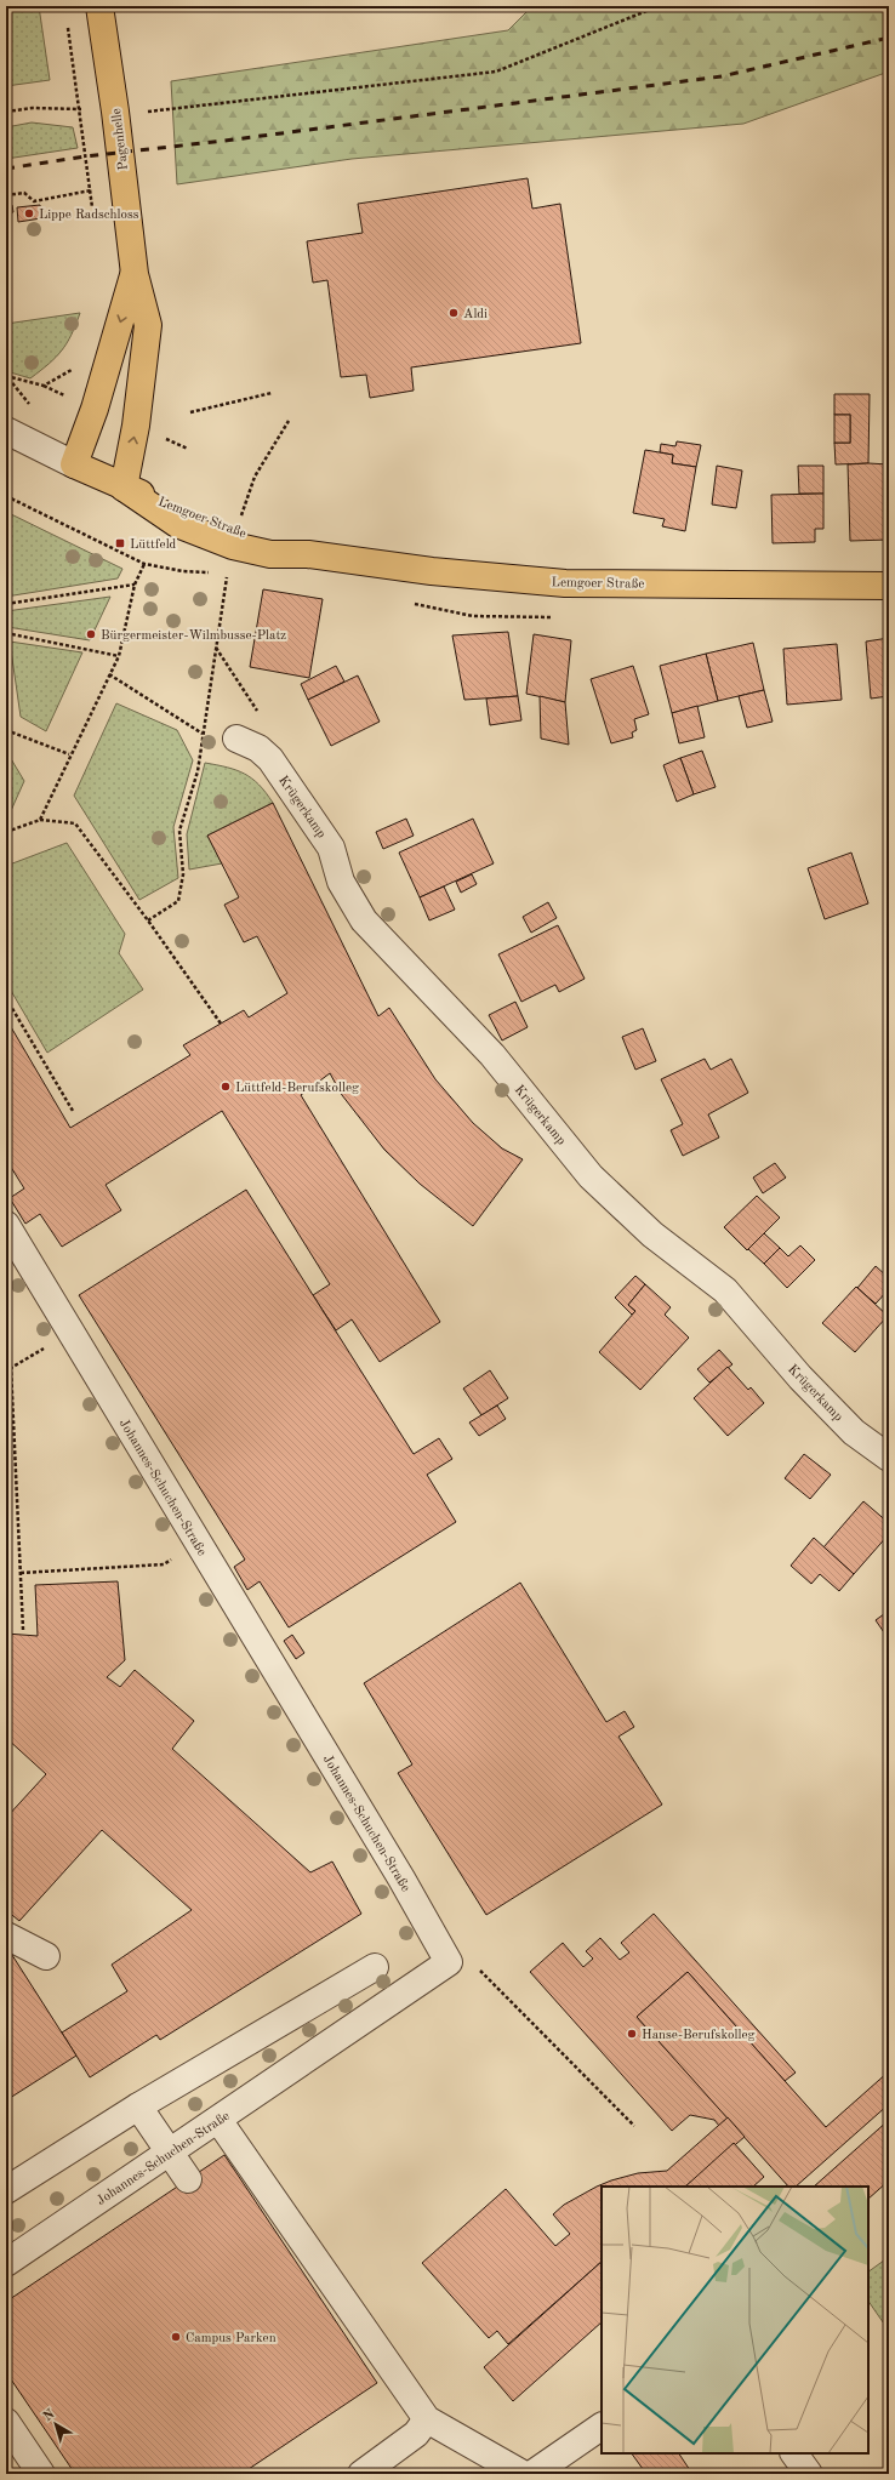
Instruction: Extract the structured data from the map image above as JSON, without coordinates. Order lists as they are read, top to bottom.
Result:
{
  "streets": {
    "main road": ["Pagenhelle", "Lemgoer Straße"],
    "street": ["Krügerkamp", "Johannes-Schuchen-Straße"]
  },
  "crossings": [
    ["Pagenhelle", "Lemgoer Straße"]
  ],
  "places": {
    "other": [
      "Lippe Radschloss",
      "Aldi",
      "Bürgermeister-Wilmbusse-Platz",
      "Lüttfeld-Berufskolleg",
      "Hanse-Berufskolleg",
      "Campus Parken"
    ],
    "transit": ["Lüttfeld"]
  },
  "north": "top left"
}
